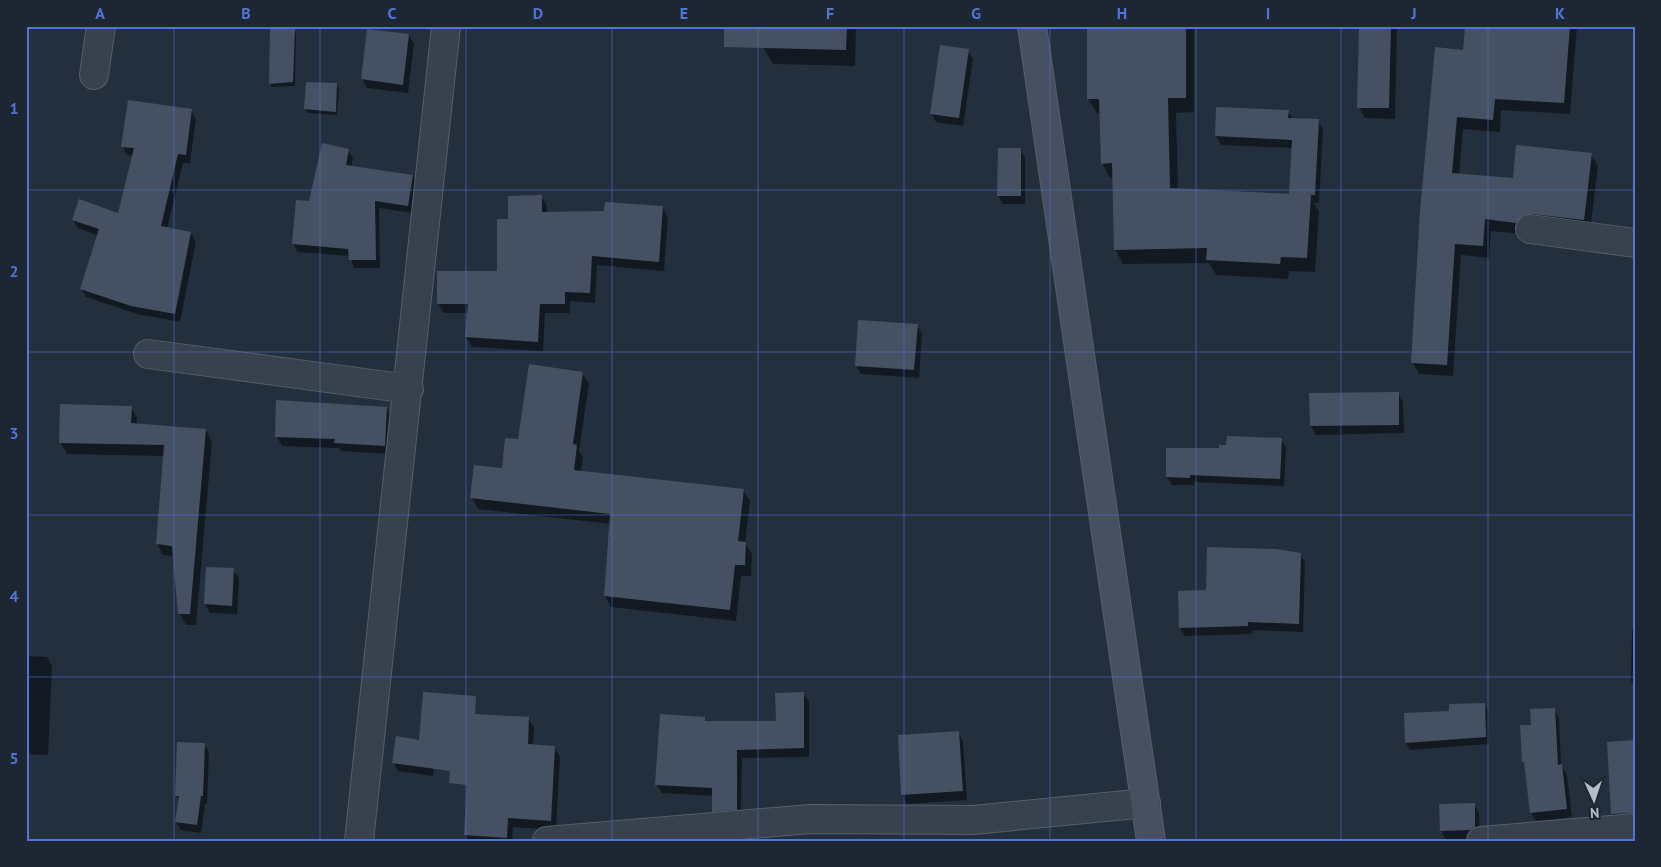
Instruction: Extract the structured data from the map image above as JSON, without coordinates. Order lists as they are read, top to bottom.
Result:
{
  "north": "bottom",
  "grid": {
    "columns": [
      "A",
      "B",
      "C",
      "D",
      "E",
      "F",
      "G",
      "H",
      "I",
      "J",
      "K"
    ],
    "rows": [
      "1",
      "2",
      "3",
      "4",
      "5"
    ]
  }
}
